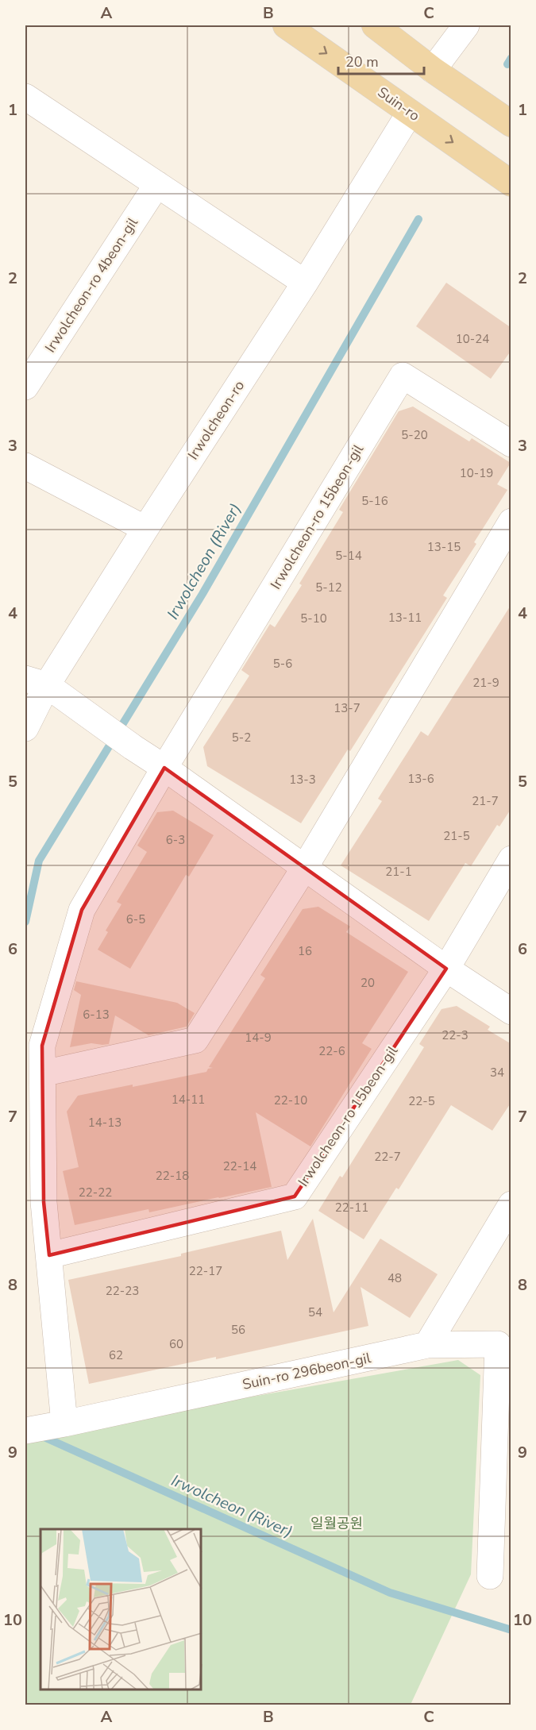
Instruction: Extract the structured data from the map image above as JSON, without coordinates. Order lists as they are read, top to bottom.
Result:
{
  "streets": {
    "main road": ["Suin-ro"],
    "street": [
      "Irwolcheon-ro 4beon-gil",
      "Irwolcheon-ro",
      "Irwolcheon-ro 15beon-gil",
      "Suin-ro 296beon-gil"
    ]
  },
  "crossings": [
    ["Suin-ro", "Irwolcheon-ro"],
    ["Irwolcheon-ro 15beon-gil", "Suin-ro 296beon-gil"]
  ],
  "water": ["Irwolcheon (River)"],
  "parks": ["일월공원"],
  "house_numbers": [
    "10-24",
    "5-20",
    "10-19",
    "5-16",
    "13-15",
    "5-14",
    "5-12",
    "13-11",
    "5-10",
    "5-6",
    "21-9",
    "13-7",
    "5-2",
    "13-6",
    "13-3",
    "21-7",
    "21-5",
    "6-3",
    "21-1",
    "6-5",
    "16",
    "20",
    "6-13",
    "22-3",
    "14-9",
    "22-6",
    "34",
    "14-11",
    "22-10",
    "22-5",
    "14-13",
    "22-7",
    "22-14",
    "22-18",
    "22-22",
    "22-11",
    "22-17",
    "48",
    "22-23",
    "54",
    "56",
    "60",
    "62"
  ],
  "scale_bar": "20 m",
  "grid": {
    "columns": ["A", "B", "C"],
    "rows": [
      "1",
      "2",
      "3",
      "4",
      "5",
      "6",
      "7",
      "8",
      "9",
      "10"
    ]
  }
}
